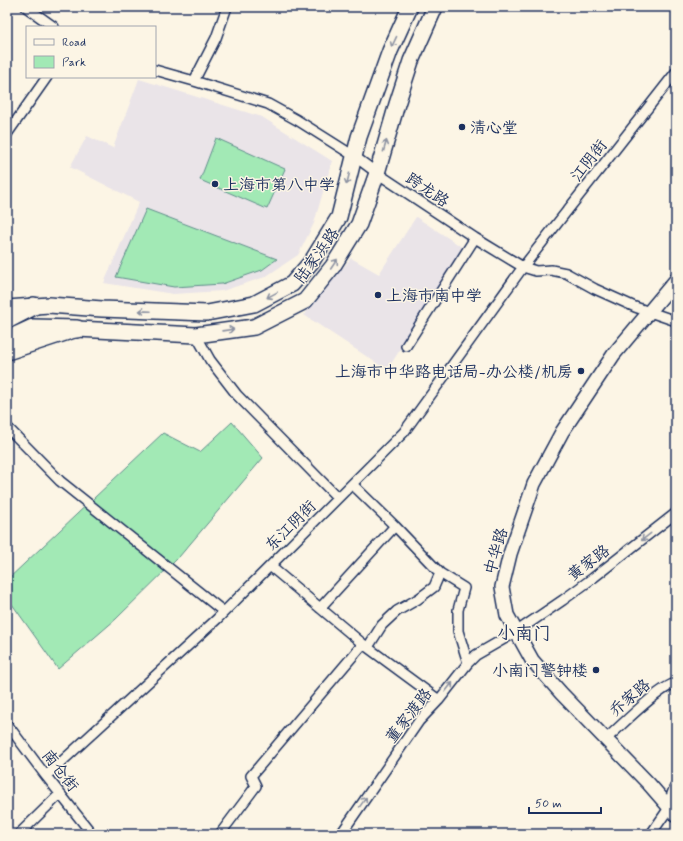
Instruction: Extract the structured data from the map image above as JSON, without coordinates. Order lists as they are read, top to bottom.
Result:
{
  "streets": {
    "main road": ["陆家浜路"],
    "street": [
      "江阴街",
      "跨龙路",
      "东江阴街",
      "中华路",
      "黄家路",
      "乔家路",
      "董家渡路",
      "南仓街"
    ]
  },
  "crossings": [
    ["江阴街", "跨龙路"],
    ["江阴街", "东江阴街"],
    ["跨龙路", "陆家浜路"],
    ["跨龙路", "东江阴街"],
    ["跨龙路", "中华路"],
    ["东江阴街", "南仓街"],
    ["中华路", "黄家路"],
    ["中华路", "乔家路"],
    ["中华路", "董家渡路"],
    ["黄家路", "董家渡路"]
  ],
  "one_way": ["黄家路", "董家渡路"],
  "districts": ["小南门"],
  "places": [
    "清心堂",
    "上海市第八中学",
    "上海市南中学",
    "上海市中华路电话局-办公楼/机房",
    "小南门警钟楼"
  ],
  "legend": ["Road", "Park"],
  "scale_bar": "50 m"
}
